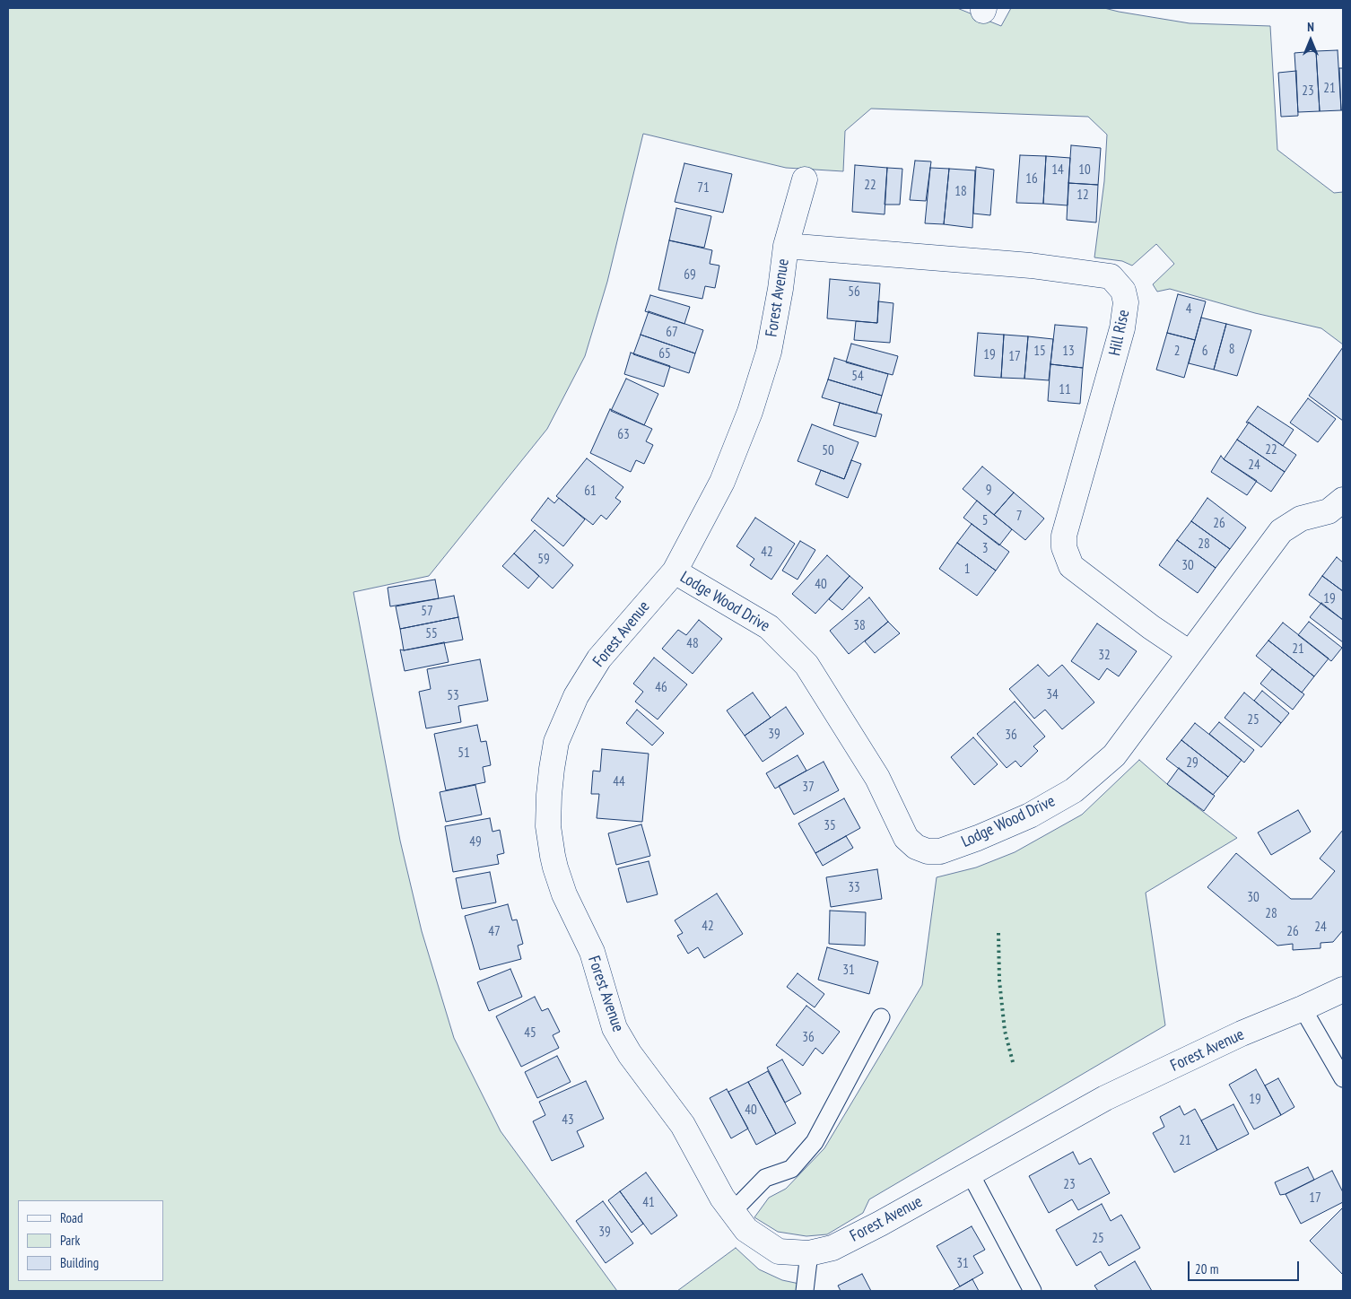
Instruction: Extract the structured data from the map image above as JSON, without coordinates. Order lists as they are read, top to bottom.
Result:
{
  "streets": {
    "street": ["Forest Avenue", "Hill Rise", "Lodge Wood Drive"]
  },
  "crossings": [
    ["Forest Avenue", "Hill Rise"],
    ["Forest Avenue", "Lodge Wood Drive"],
    ["Hill Rise", "Lodge Wood Drive"]
  ],
  "house_numbers": [
    "21",
    "23",
    "14",
    "10",
    "16",
    "22",
    "71",
    "18",
    "12",
    "69",
    "56",
    "4",
    "67",
    "8",
    "15",
    "13",
    "2",
    "6",
    "65",
    "19",
    "17",
    "54",
    "11",
    "63",
    "22",
    "50",
    "24",
    "9",
    "61",
    "7",
    "5",
    "26",
    "28",
    "3",
    "42",
    "59",
    "30",
    "1",
    "40",
    "19",
    "57",
    "38",
    "55",
    "48",
    "21",
    "32",
    "46",
    "34",
    "53",
    "25",
    "39",
    "36",
    "51",
    "29",
    "44",
    "37",
    "35",
    "49",
    "33",
    "30",
    "28",
    "42",
    "24",
    "47",
    "26",
    "31",
    "45",
    "36",
    "19",
    "40",
    "43",
    "21",
    "23",
    "17",
    "41",
    "39",
    "25",
    "31"
  ],
  "legend": ["Road", "Park", "Building"],
  "scale_bar": "20 m",
  "north": "top"
}
